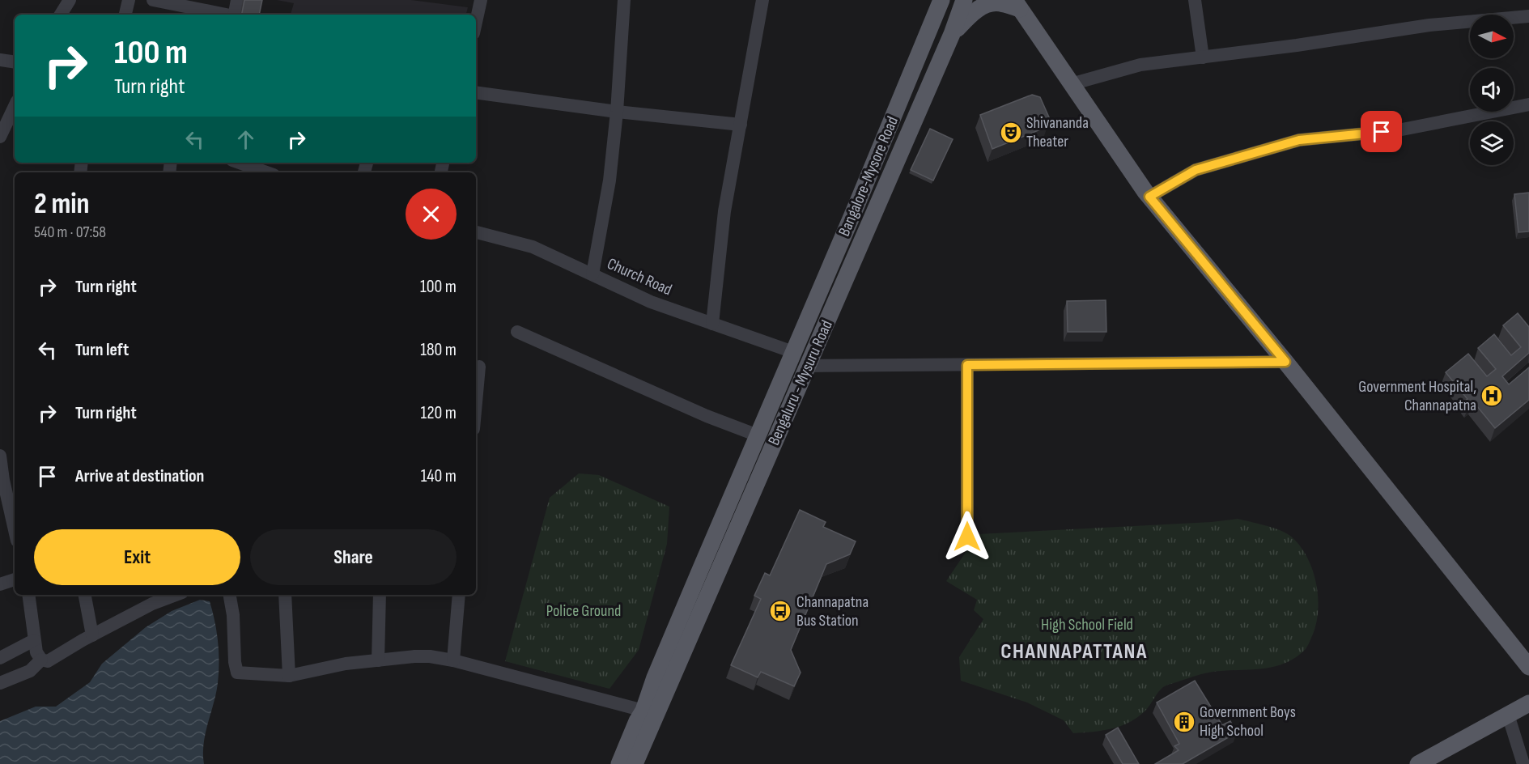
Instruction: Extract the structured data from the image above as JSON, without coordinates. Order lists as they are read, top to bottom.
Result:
{
  "streets": {
    "main road": ["Bangalore-Mysore Road", "Bengaluru - Mysuru Road"],
    "street": ["Church Road"]
  },
  "crossings": [
    ["Bangalore-Mysore Road", "Church Road"],
    ["Bangalore-Mysore Road", "Bengaluru - Mysuru Road"],
    ["Church Road", "Bengaluru - Mysuru Road"]
  ],
  "districts": ["CHANNAPATTANA"],
  "parks": ["Police Ground", "High School Field"],
  "places": {
    "theatre": ["Shivananda Theater"],
    "hospital": ["Government Hospital, Channapatna"],
    "bus stop": ["Channapatna Bus Station"],
    "building": ["Government Boys High School"]
  },
  "north": "right",
  "page": {
    "turn": ["100 m", "Turn right"],
    "heading": ["2 min", "540 m · 07:58"],
    "list": [
      {
        "name": "Turn right",
        "value": "100 m"
      },
      {
        "name": "Turn left",
        "value": "180 m"
      },
      {
        "name": "Turn right",
        "value": "120 m"
      },
      {
        "name": "Arrive at destination",
        "value": "140 m"
      }
    ],
    "buttons": ["Exit", "Share"]
  }
}
